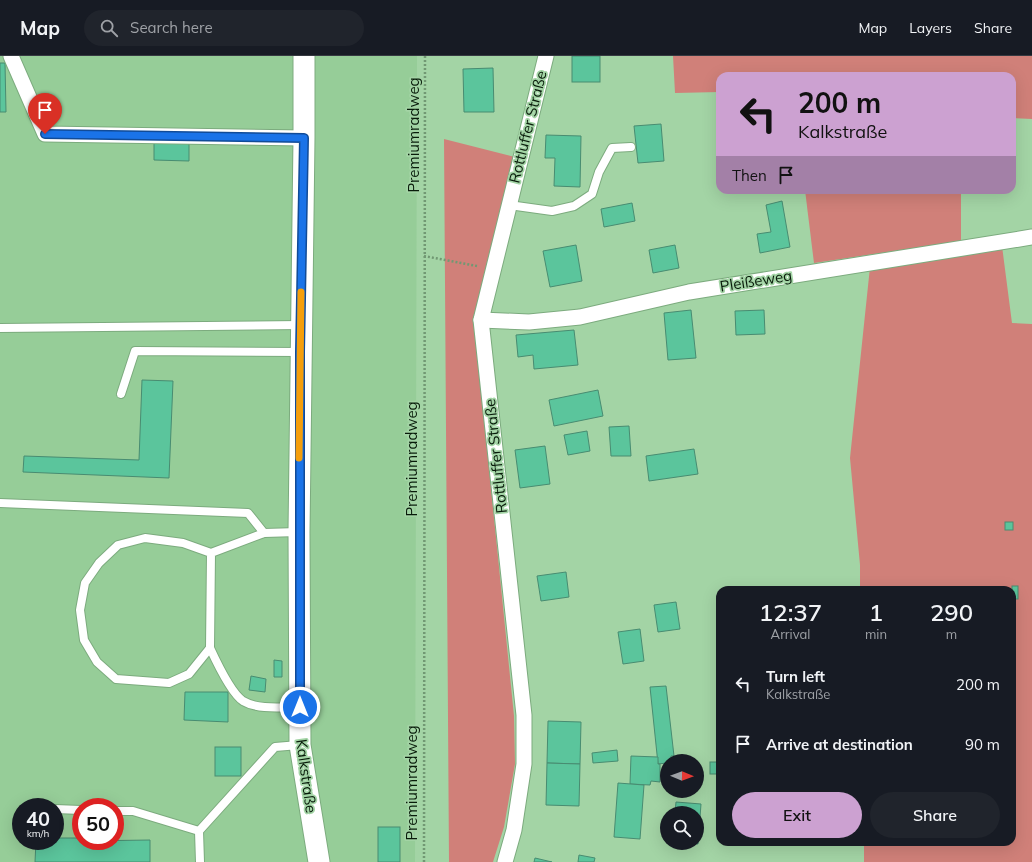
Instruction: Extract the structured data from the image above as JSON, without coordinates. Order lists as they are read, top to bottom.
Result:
{
  "streets": {
    "main road": ["Kalkstraße"],
    "street": ["Rottluffer Straße", "Pleißeweg"],
    "path": ["Premiumradweg"]
  },
  "crossings": [
    ["Rottluffer Straße", "Pleißeweg"]
  ],
  "north": "right",
  "page": {
    "header": "Map",
    "search": "Search here",
    "nav": ["Map", "Layers", "Share"],
    "turn": ["200 m", "Kalkstraße"],
    "then": "Then",
    "eta": [
      "12:37",
      "Arrival",
      "1",
      "min",
      "290",
      "m"
    ],
    "list": [
      {
        "name": "Turn left",
        "note": "Kalkstraße",
        "value": "200 m"
      },
      {
        "name": "Arrive at destination",
        "value": "90 m"
      }
    ],
    "buttons": ["Exit", "Share"],
    "speed": "40 km/h",
    "limit": "50"
  }
}
